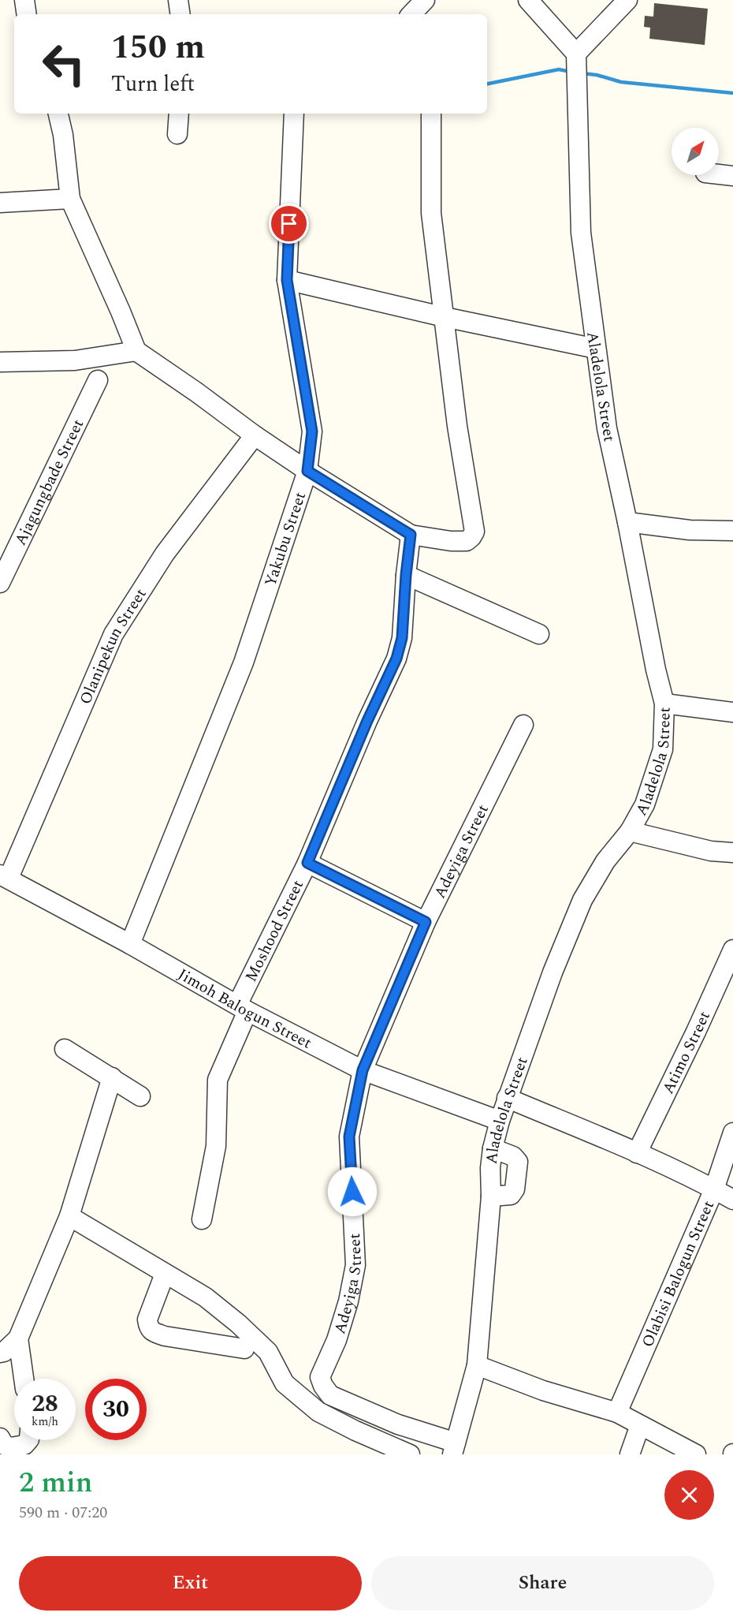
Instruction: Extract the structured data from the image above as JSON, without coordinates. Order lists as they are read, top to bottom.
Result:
{
  "streets": {
    "street": [
      "Aladelola Street",
      "Ajagungbade Street",
      "Yakubu Street",
      "Olanipekun Street",
      "Adeyiga Street",
      "Moshood Street",
      "Jimoh Balogun Street",
      "Atimo Street",
      "Olabisi Balogun Street"
    ]
  },
  "crossings": [
    ["Aladelola Street", "Adeyiga Street"],
    ["Aladelola Street", "Jimoh Balogun Street"],
    ["Yakubu Street", "Jimoh Balogun Street"],
    ["Olanipekun Street", "Jimoh Balogun Street"],
    ["Adeyiga Street", "Jimoh Balogun Street"],
    ["Moshood Street", "Jimoh Balogun Street"]
  ],
  "north": "top right",
  "page": {
    "turn": ["150 m", "Turn left"],
    "speed": "28 km/h",
    "limit": "30",
    "heading": ["2 min", "590 m · 07:20"],
    "buttons": ["Exit", "Share"]
  }
}
